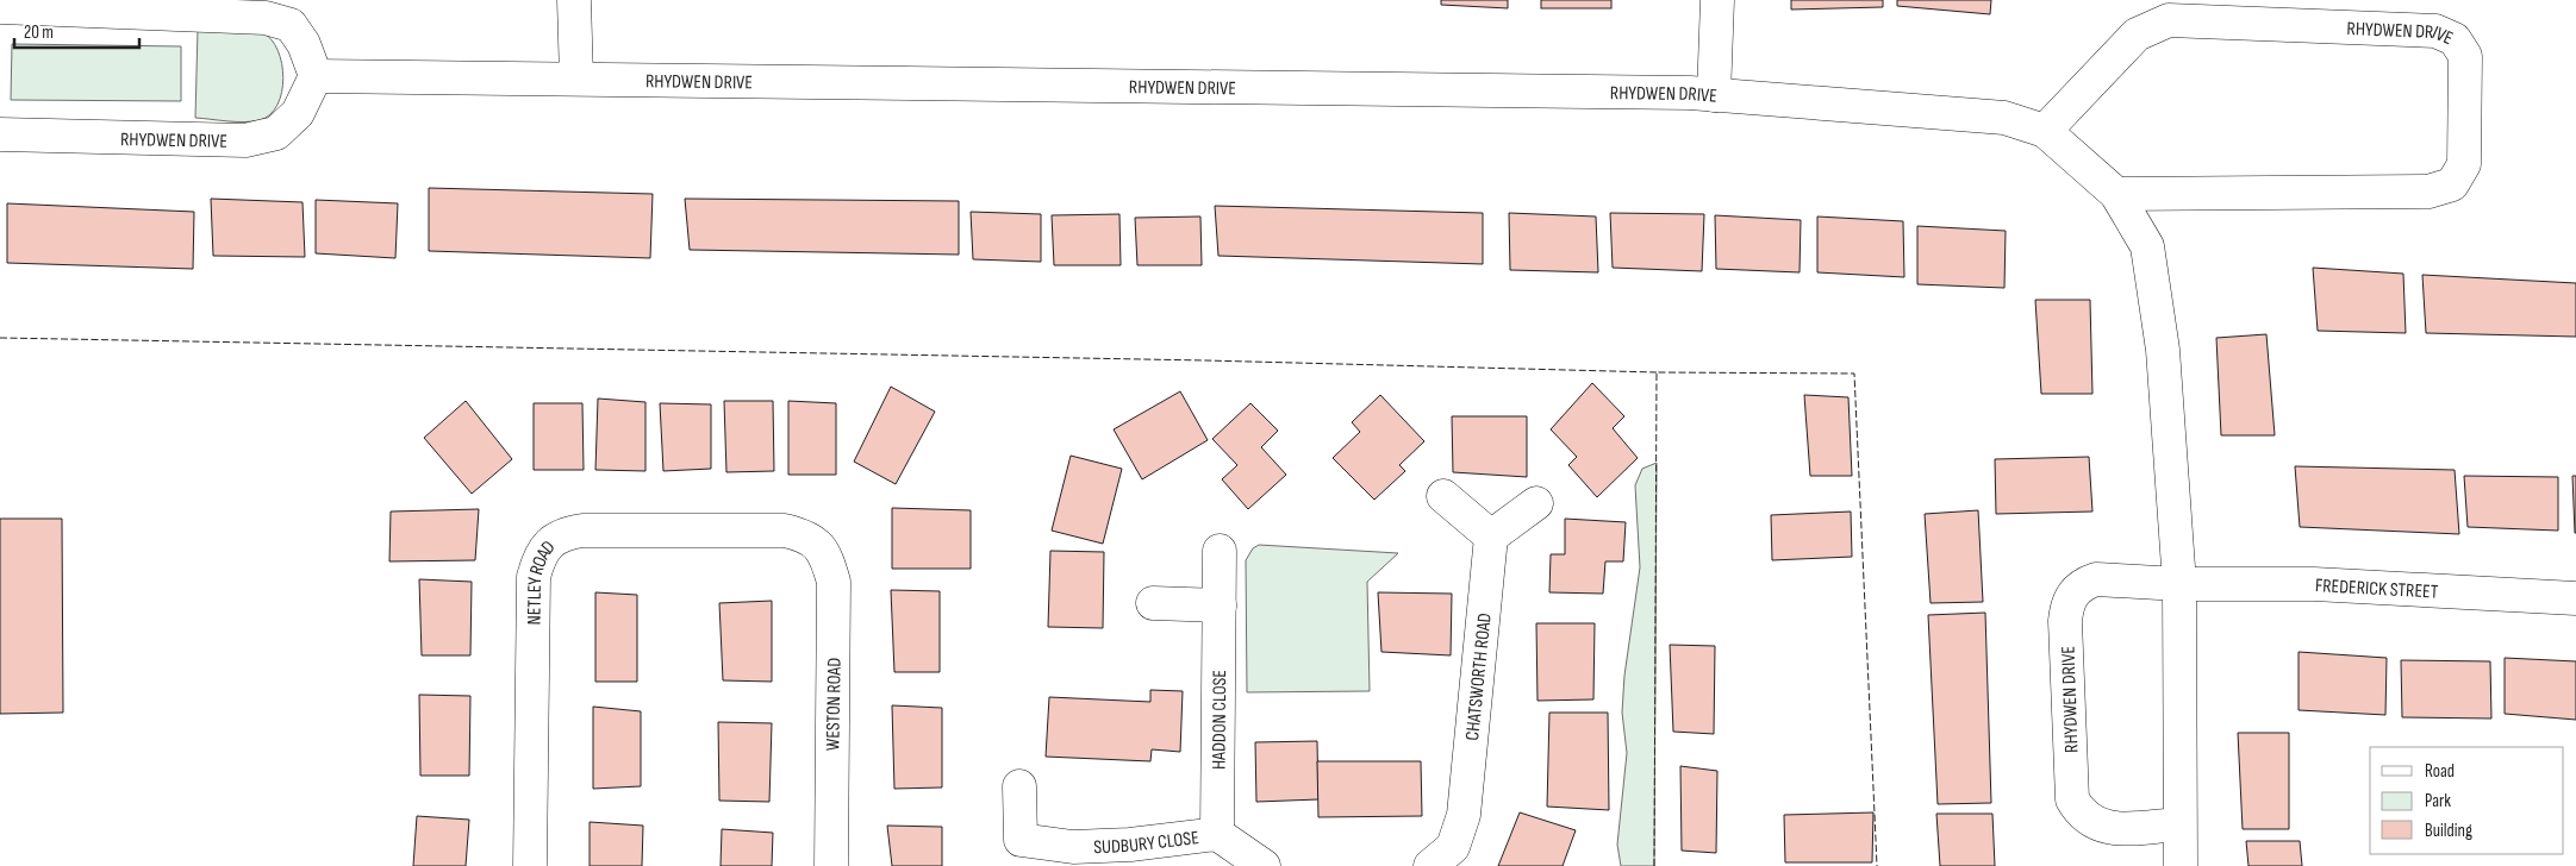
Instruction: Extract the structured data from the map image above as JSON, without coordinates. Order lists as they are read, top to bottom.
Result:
{
  "streets": {
    "street": [
      "RHYDWEN DRIVE",
      "NETLEY ROAD",
      "FREDERICK STREET",
      "CHATSWORTH ROAD",
      "WESTON ROAD",
      "HADDON CLOSE",
      "SUDBURY CLOSE"
    ]
  },
  "crossings": [
    ["RHYDWEN DRIVE", "FREDERICK STREET"],
    ["NETLEY ROAD", "WESTON ROAD"],
    ["HADDON CLOSE", "SUDBURY CLOSE"]
  ],
  "legend": ["Road", "Park", "Building"],
  "scale_bar": "20 m"
}
